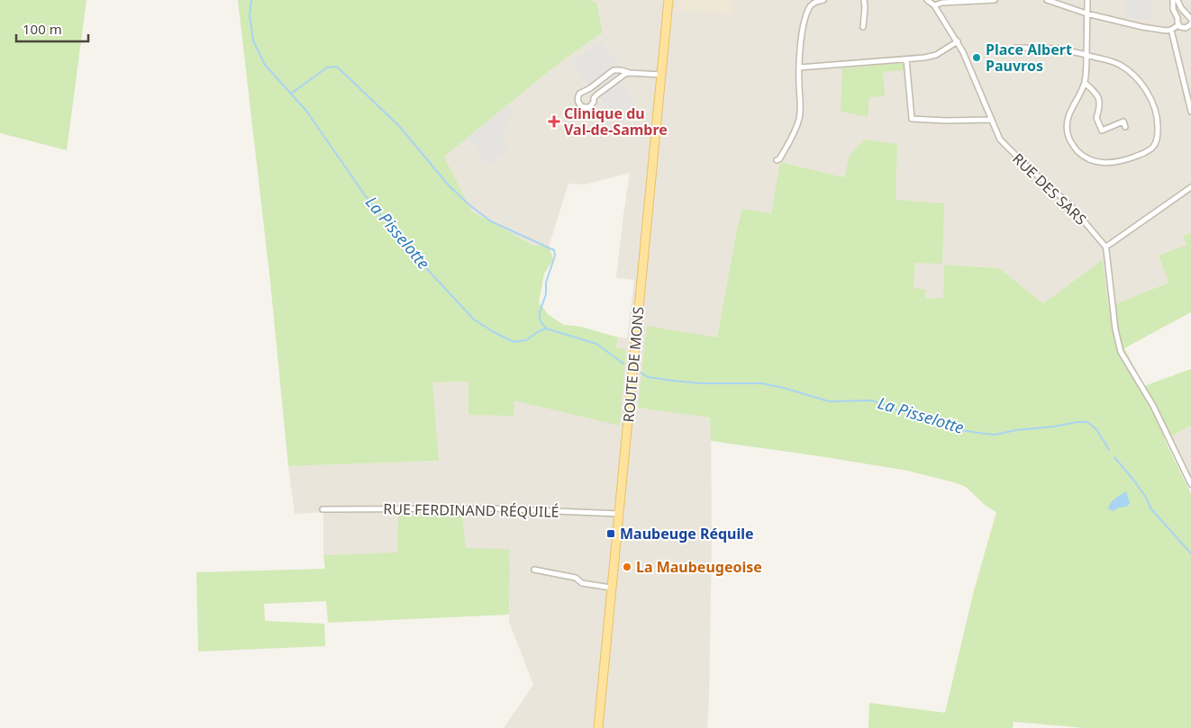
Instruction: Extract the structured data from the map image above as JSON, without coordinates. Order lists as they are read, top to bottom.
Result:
{
  "streets": {
    "main road": ["ROUTE DE MONS"],
    "street": ["RUE DES SARS", "RUE FERDINAND RÉQUILÉ"]
  },
  "crossings": [
    ["ROUTE DE MONS", "RUE FERDINAND RÉQUILÉ"]
  ],
  "water": ["La Pisselotte"],
  "places": {
    "other": ["Place Albert Pauvros", "La Maubeugeoise"],
    "health": ["Clinique du Val-de-Sambre"],
    "transit": ["Maubeuge Réquile"]
  },
  "scale_bar": "100 m"
}
